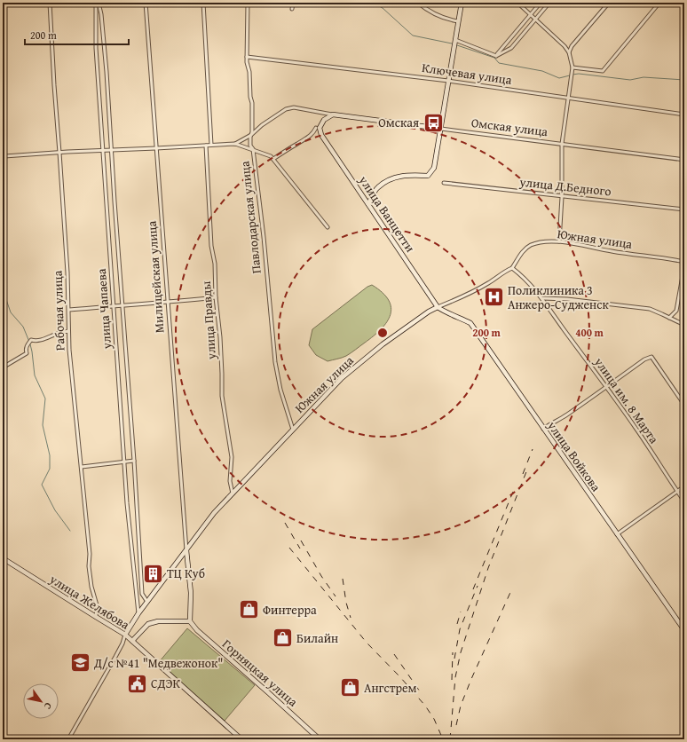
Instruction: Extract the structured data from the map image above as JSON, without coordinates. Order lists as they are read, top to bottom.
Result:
{
  "streets": {
    "street": [
      "Ключевая улица",
      "Омская улица",
      "улица Д.Бедного",
      "улица Ванцетти",
      "Павлодарская улица",
      "Южная улица",
      "Милицейская улица",
      "улица Чапаева",
      "Рабочая улица",
      "улица Правды",
      "улица им. 8 Марта",
      "улица Войкова",
      "улица Желябова",
      "Горняцкая улица"
    ]
  },
  "crossings": [
    ["Ключевая улица", "Павлодарская улица"],
    ["Омская улица", "улица Ванцетти"],
    ["Омская улица", "Павлодарская улица"],
    ["улица Ванцетти", "Южная улица"],
    ["улица Ванцетти", "улица Войкова"],
    ["Павлодарская улица", "Южная улица"],
    ["Южная улица", "Милицейская улица"],
    ["Южная улица", "улица Чапаева"],
    ["Южная улица", "улица Правды"],
    ["Южная улица", "улица им. 8 Марта"],
    ["Южная улица", "улица Войкова"],
    ["Южная улица", "улица Желябова"],
    ["Рабочая улица", "улица Желябова"]
  ],
  "places": {
    "bus stop": ["Омская"],
    "hospital": ["Поликлиника 3 Анжеро-Судженск"],
    "building": ["ТЦ Куб"],
    "shop": ["Финтерра", "Билайн", "Ангстрем"],
    "school or university": ["Д/с №41 \"Медвежонок\""],
    "public building": ["СДЭК"]
  },
  "scale_bar": "200 m",
  "north": "bottom right",
  "rings": ["200 m", "400 m"]
}
